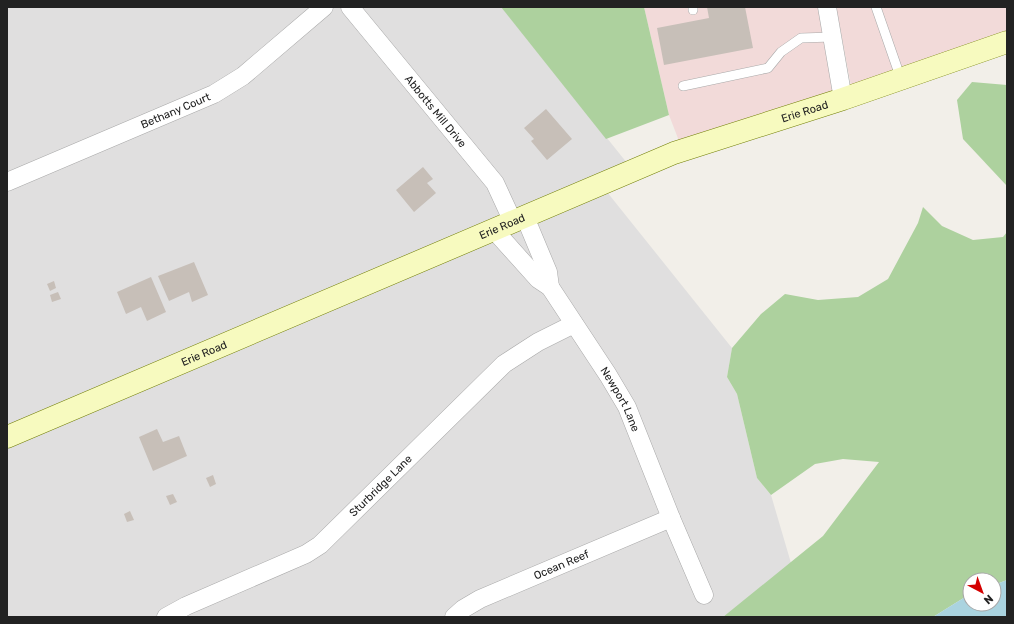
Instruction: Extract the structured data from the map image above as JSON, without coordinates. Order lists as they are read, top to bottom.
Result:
{
  "streets": {
    "street": [
      "Bethany Court",
      "Abbotts Mill Drive",
      "Erie Road",
      "Newport Lane",
      "Sturbridge Lane",
      "Ocean Reef"
    ]
  },
  "crossings": [
    ["Abbotts Mill Drive", "Erie Road"],
    ["Abbotts Mill Drive", "Newport Lane"],
    ["Erie Road", "Newport Lane"],
    ["Newport Lane", "Sturbridge Lane"],
    ["Newport Lane", "Ocean Reef"]
  ],
  "north": "bottom right"
}
